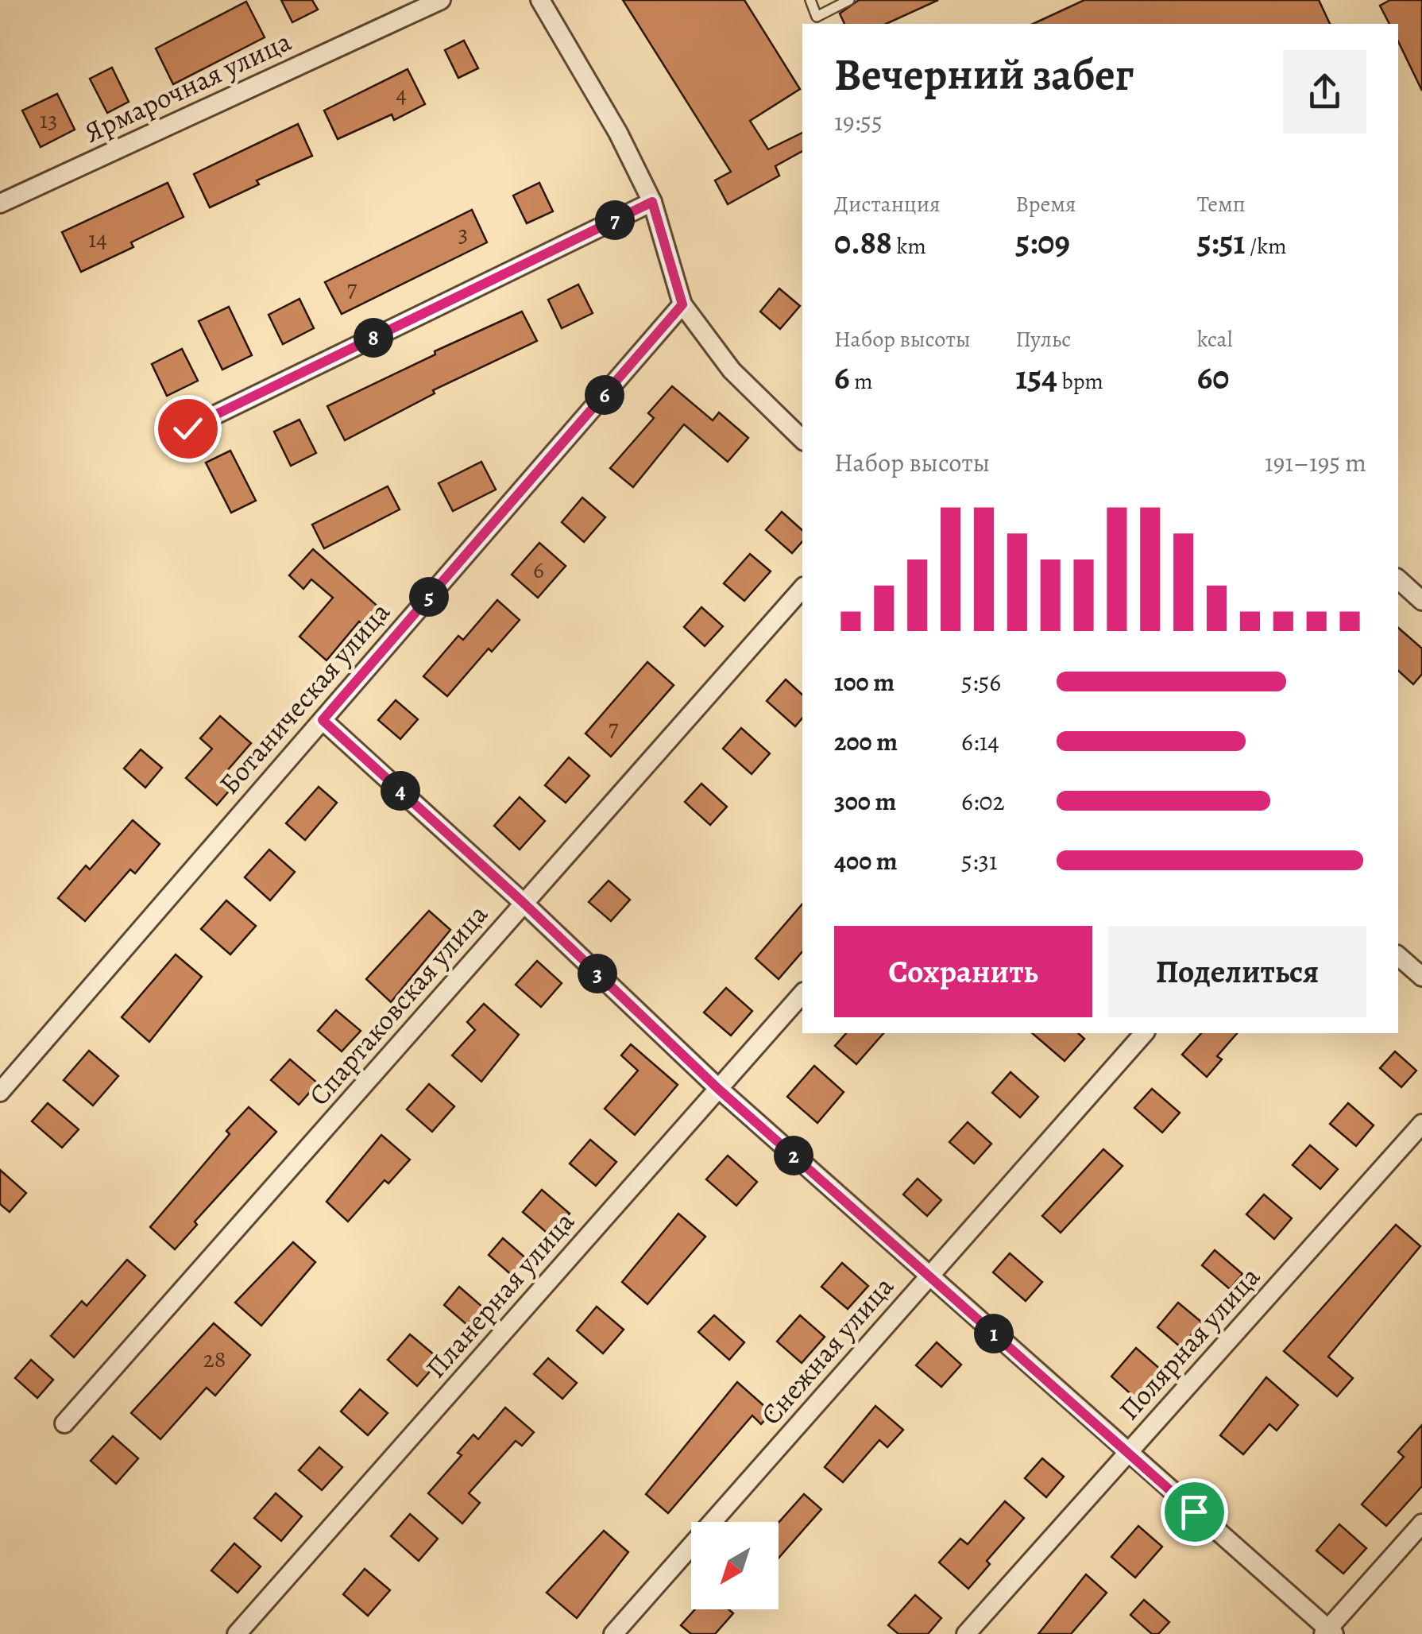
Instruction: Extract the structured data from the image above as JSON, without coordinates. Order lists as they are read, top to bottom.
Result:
{
  "streets": {
    "street": [
      "Ярмарочная улица",
      "Ботаническая улица",
      "Спартаковская улица",
      "Планерная улица",
      "Полярная улица",
      "Снежная улица"
    ]
  },
  "house_numbers": [
    "4",
    "13",
    "3",
    "14",
    "7",
    "6",
    "7",
    "28"
  ],
  "north": "bottom left",
  "page": {
    "heading": ["Вечерний забег", "19:55"],
    "stats": [
      ["Дистанция", "0.88 km"],
      ["Время", "5:09"],
      ["Темп", "5:51 /km"],
      ["Набор высоты", "6 m"],
      ["Пульс", "154 bpm"],
      ["kcal", "60"]
    ],
    "pins": [
      "7",
      "8",
      "6",
      "5",
      "4",
      "3",
      "2",
      "1"
    ],
    "chart": ["Набор высоты", "191–195 m"],
    "list": [
      {
        "name": "100 m",
        "note": "5:56"
      },
      {
        "name": "200 m",
        "note": "6:14"
      },
      {
        "name": "300 m",
        "note": "6:02"
      },
      {
        "name": "400 m",
        "note": "5:31"
      }
    ],
    "buttons": ["Сохранить", "Поделиться"]
  }
}
